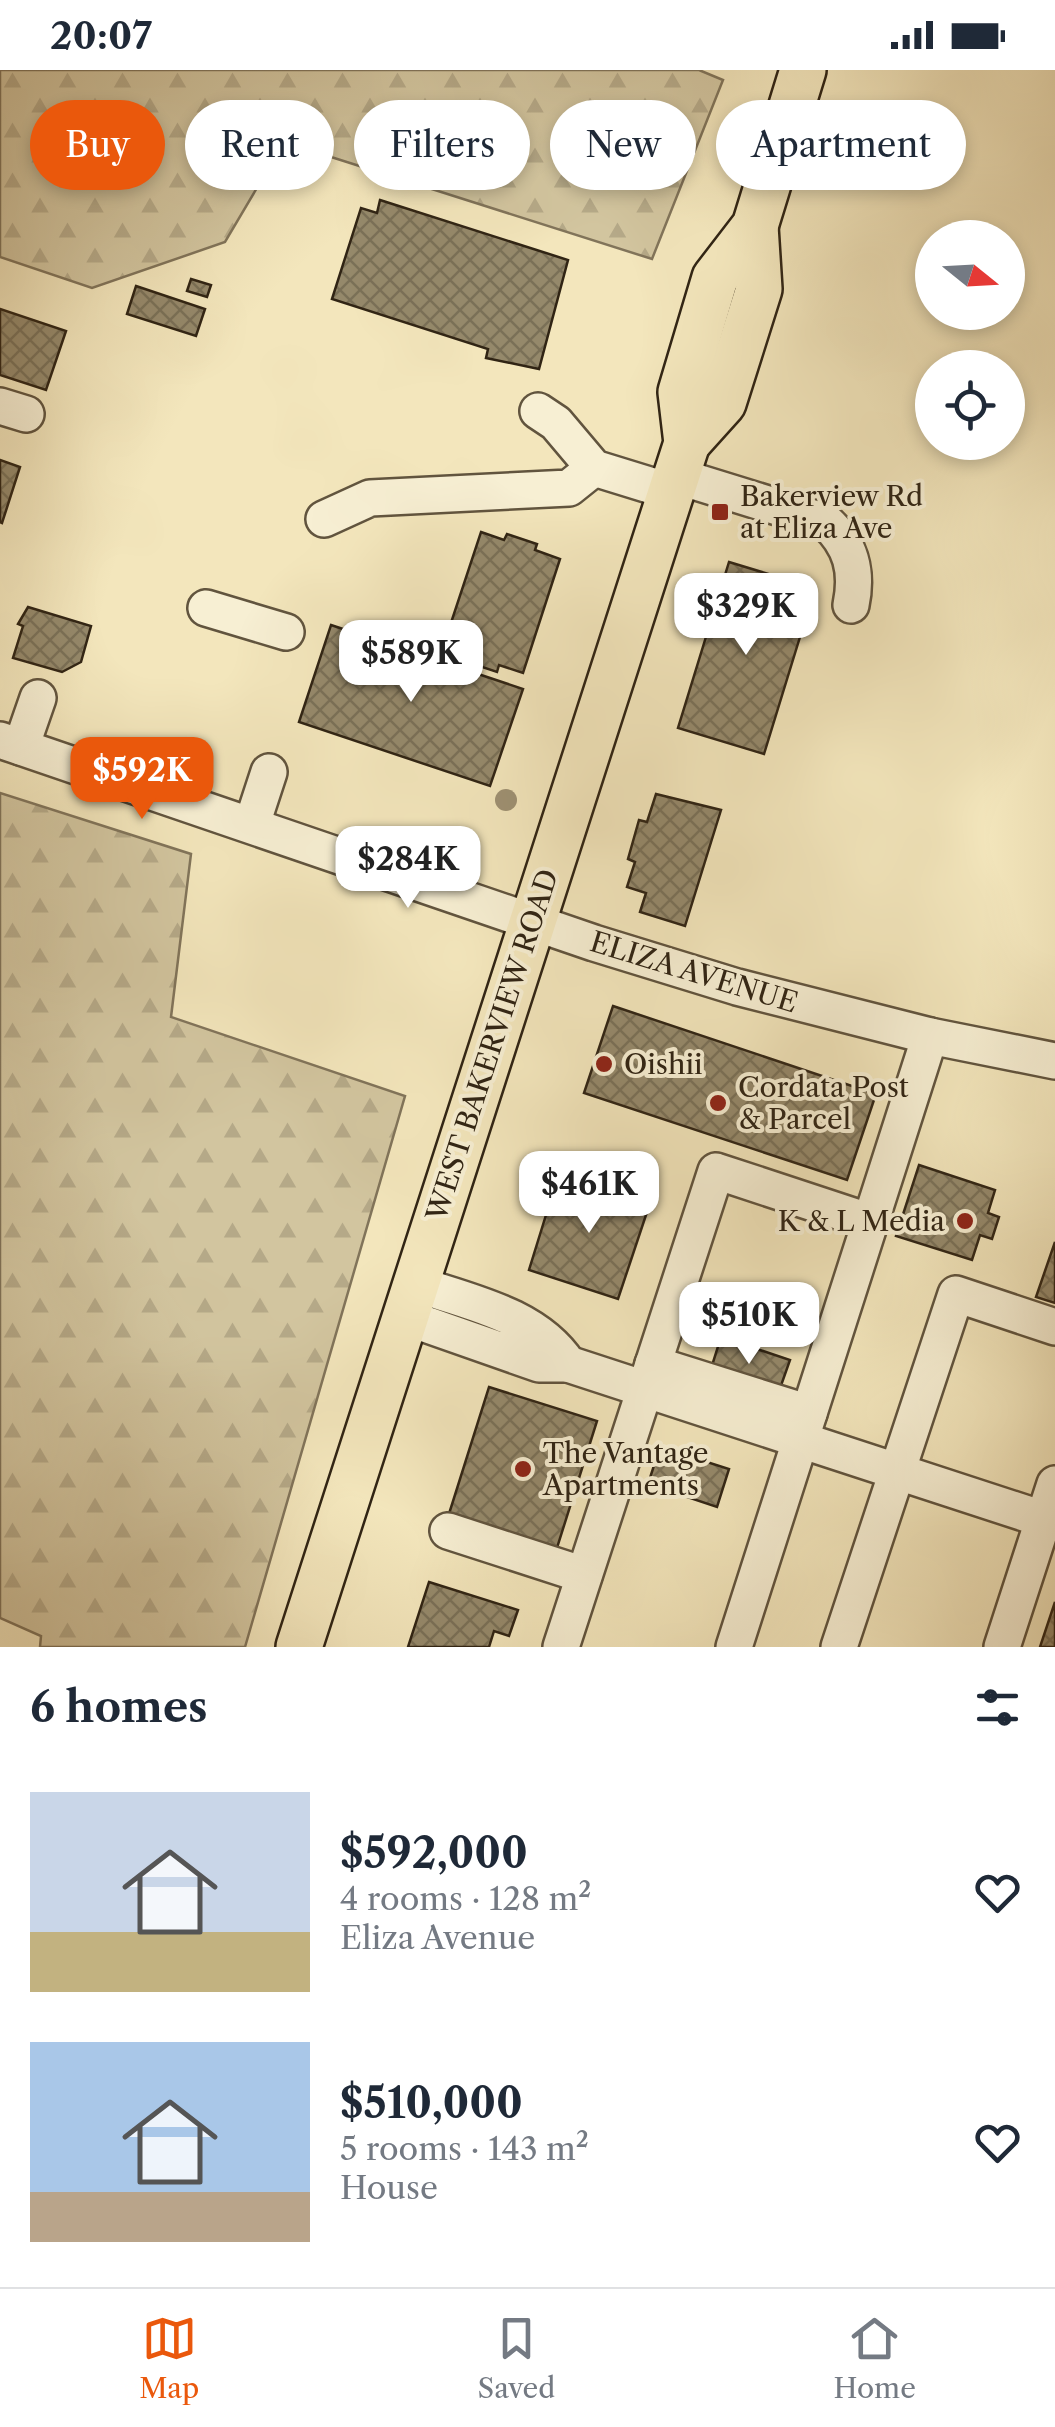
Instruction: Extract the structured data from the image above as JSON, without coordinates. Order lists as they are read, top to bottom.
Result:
{
  "streets": {
    "main road": ["WEST BAKERVIEW ROAD"],
    "street": ["ELIZA AVENUE"]
  },
  "crossings": [
    ["ELIZA AVENUE", "WEST BAKERVIEW ROAD"]
  ],
  "places": {
    "transit": ["Bakerview Rd at Eliza Ave"],
    "other": [
      "Oishii",
      "Cordata Post & Parcel",
      "K & L Media",
      "The Vantage Apartments"
    ]
  },
  "north": "right",
  "page": {
    "status": "20:07",
    "chip": [
      "Buy",
      "Rent",
      "Filters",
      "New",
      "Apartment"
    ],
    "price": [
      "$329K",
      "$589K",
      "$592K",
      "$284K",
      "$461K",
      "$510K"
    ],
    "heading": "6 homes",
    "list": [
      {
        "name": "$592,000",
        "note": "4 rooms · 128 m² · Eliza Avenue"
      },
      {
        "name": "$510,000",
        "note": "5 rooms · 143 m² · House"
      }
    ],
    "tabs": ["Map", "Saved", "Home"]
  }
}
